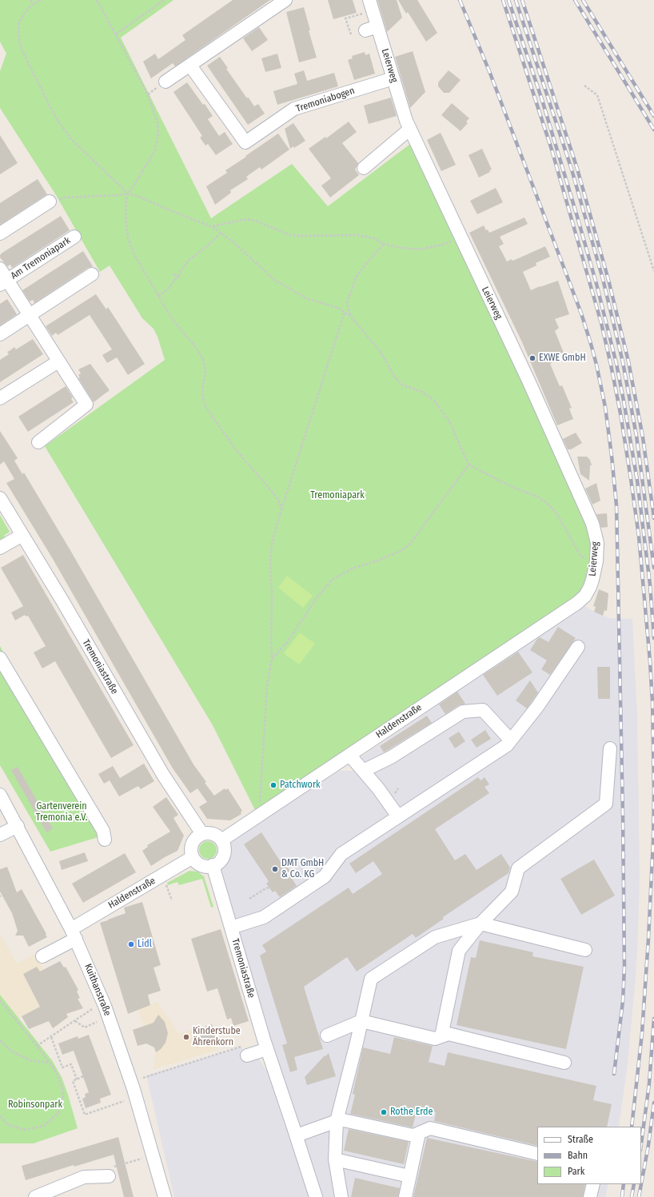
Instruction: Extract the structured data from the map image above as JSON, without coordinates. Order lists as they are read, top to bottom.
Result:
{
  "streets": {
    "street": [
      "Leierweg",
      "Tremoniabogen",
      "Am Tremoniapark",
      "Tremoniastraße",
      "Haldenstraße",
      "Kuithanstraße"
    ]
  },
  "crossings": [
    ["Leierweg", "Tremoniabogen"],
    ["Leierweg", "Haldenstraße"],
    ["Tremoniastraße", "Haldenstraße"],
    ["Haldenstraße", "Kuithanstraße"]
  ],
  "parks": ["Tremoniapark", "Gartenverein Tremonia e.V.", "Robinsonpark"],
  "places": [
    "EXWE GmbH",
    "Patchwork",
    "DMT GmbH & Co. KG",
    "Lidl",
    "Kinderstube Ährenkorn",
    "Rothe Erde"
  ],
  "legend": ["Straße", "Bahn", "Park"]
}
